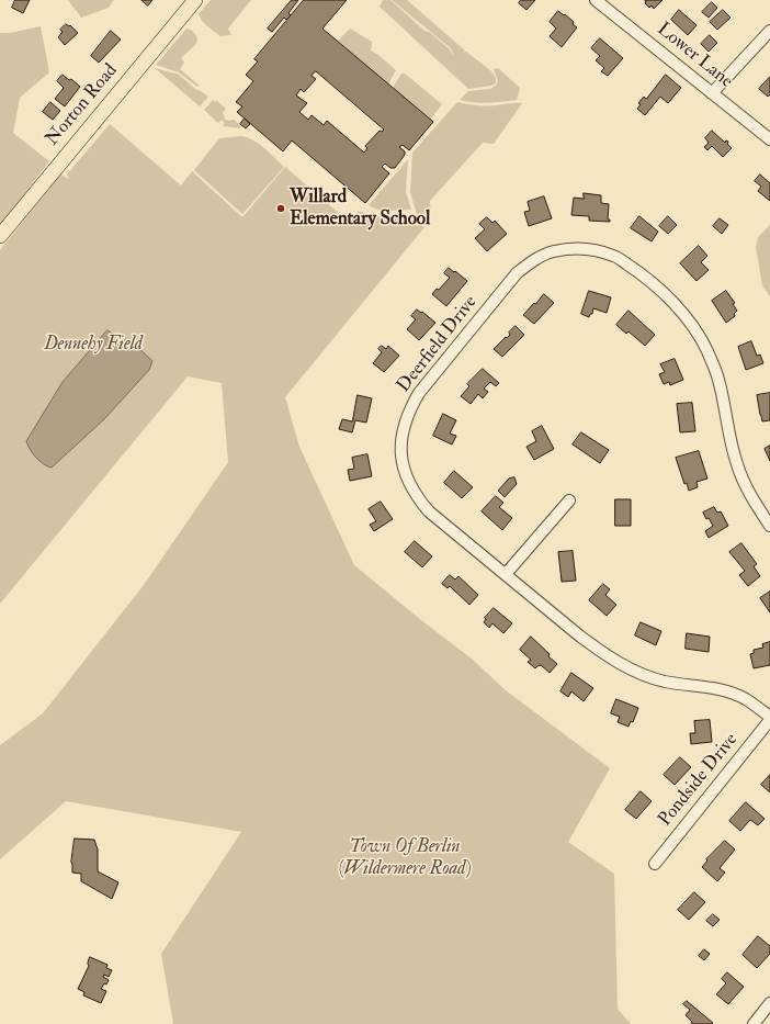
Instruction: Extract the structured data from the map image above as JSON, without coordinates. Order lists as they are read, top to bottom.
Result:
{
  "streets": {
    "main road": ["Norton Road"],
    "street": ["Lower Lane", "Deerfield Drive", "Pondside Drive"]
  },
  "crossings": [
    ["Deerfield Drive", "Pondside Drive"]
  ],
  "parks": ["Dennehy Field", "Town Of Berlin (Wildermere Road)"],
  "places": ["Willard Elementary School"]
}
